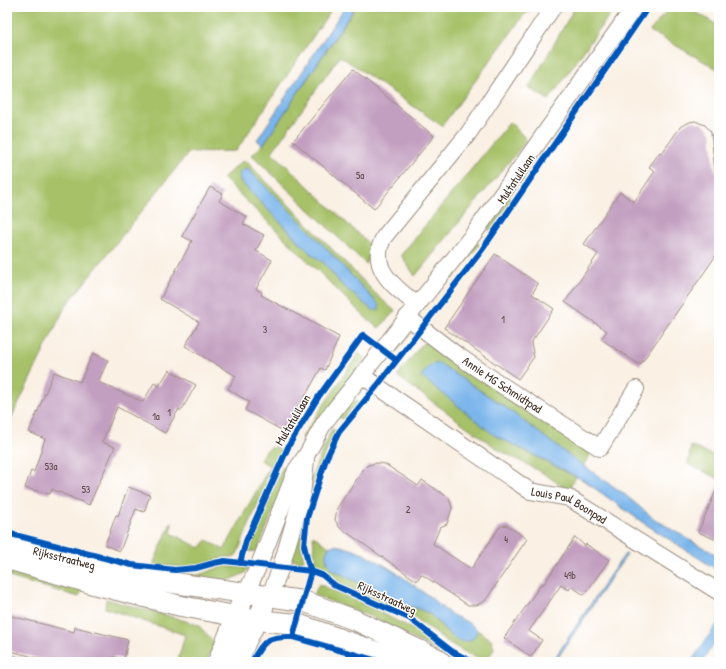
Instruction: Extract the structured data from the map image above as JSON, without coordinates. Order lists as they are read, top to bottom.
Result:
{
  "streets": {
    "street": [
      "Multatulilaan",
      "Annie MG Schmidtpad",
      "Louis Paul Boonpad",
      "Rijksstraatweg"
    ]
  },
  "crossings": [
    ["Multatulilaan", "Annie MG Schmidtpad"],
    ["Multatulilaan", "Louis Paul Boonpad"],
    ["Multatulilaan", "Rijksstraatweg"]
  ],
  "house_numbers": [
    "5a",
    "1",
    "3",
    "1",
    "1a",
    "53a",
    "53",
    "2",
    "4",
    "49b"
  ]
}
